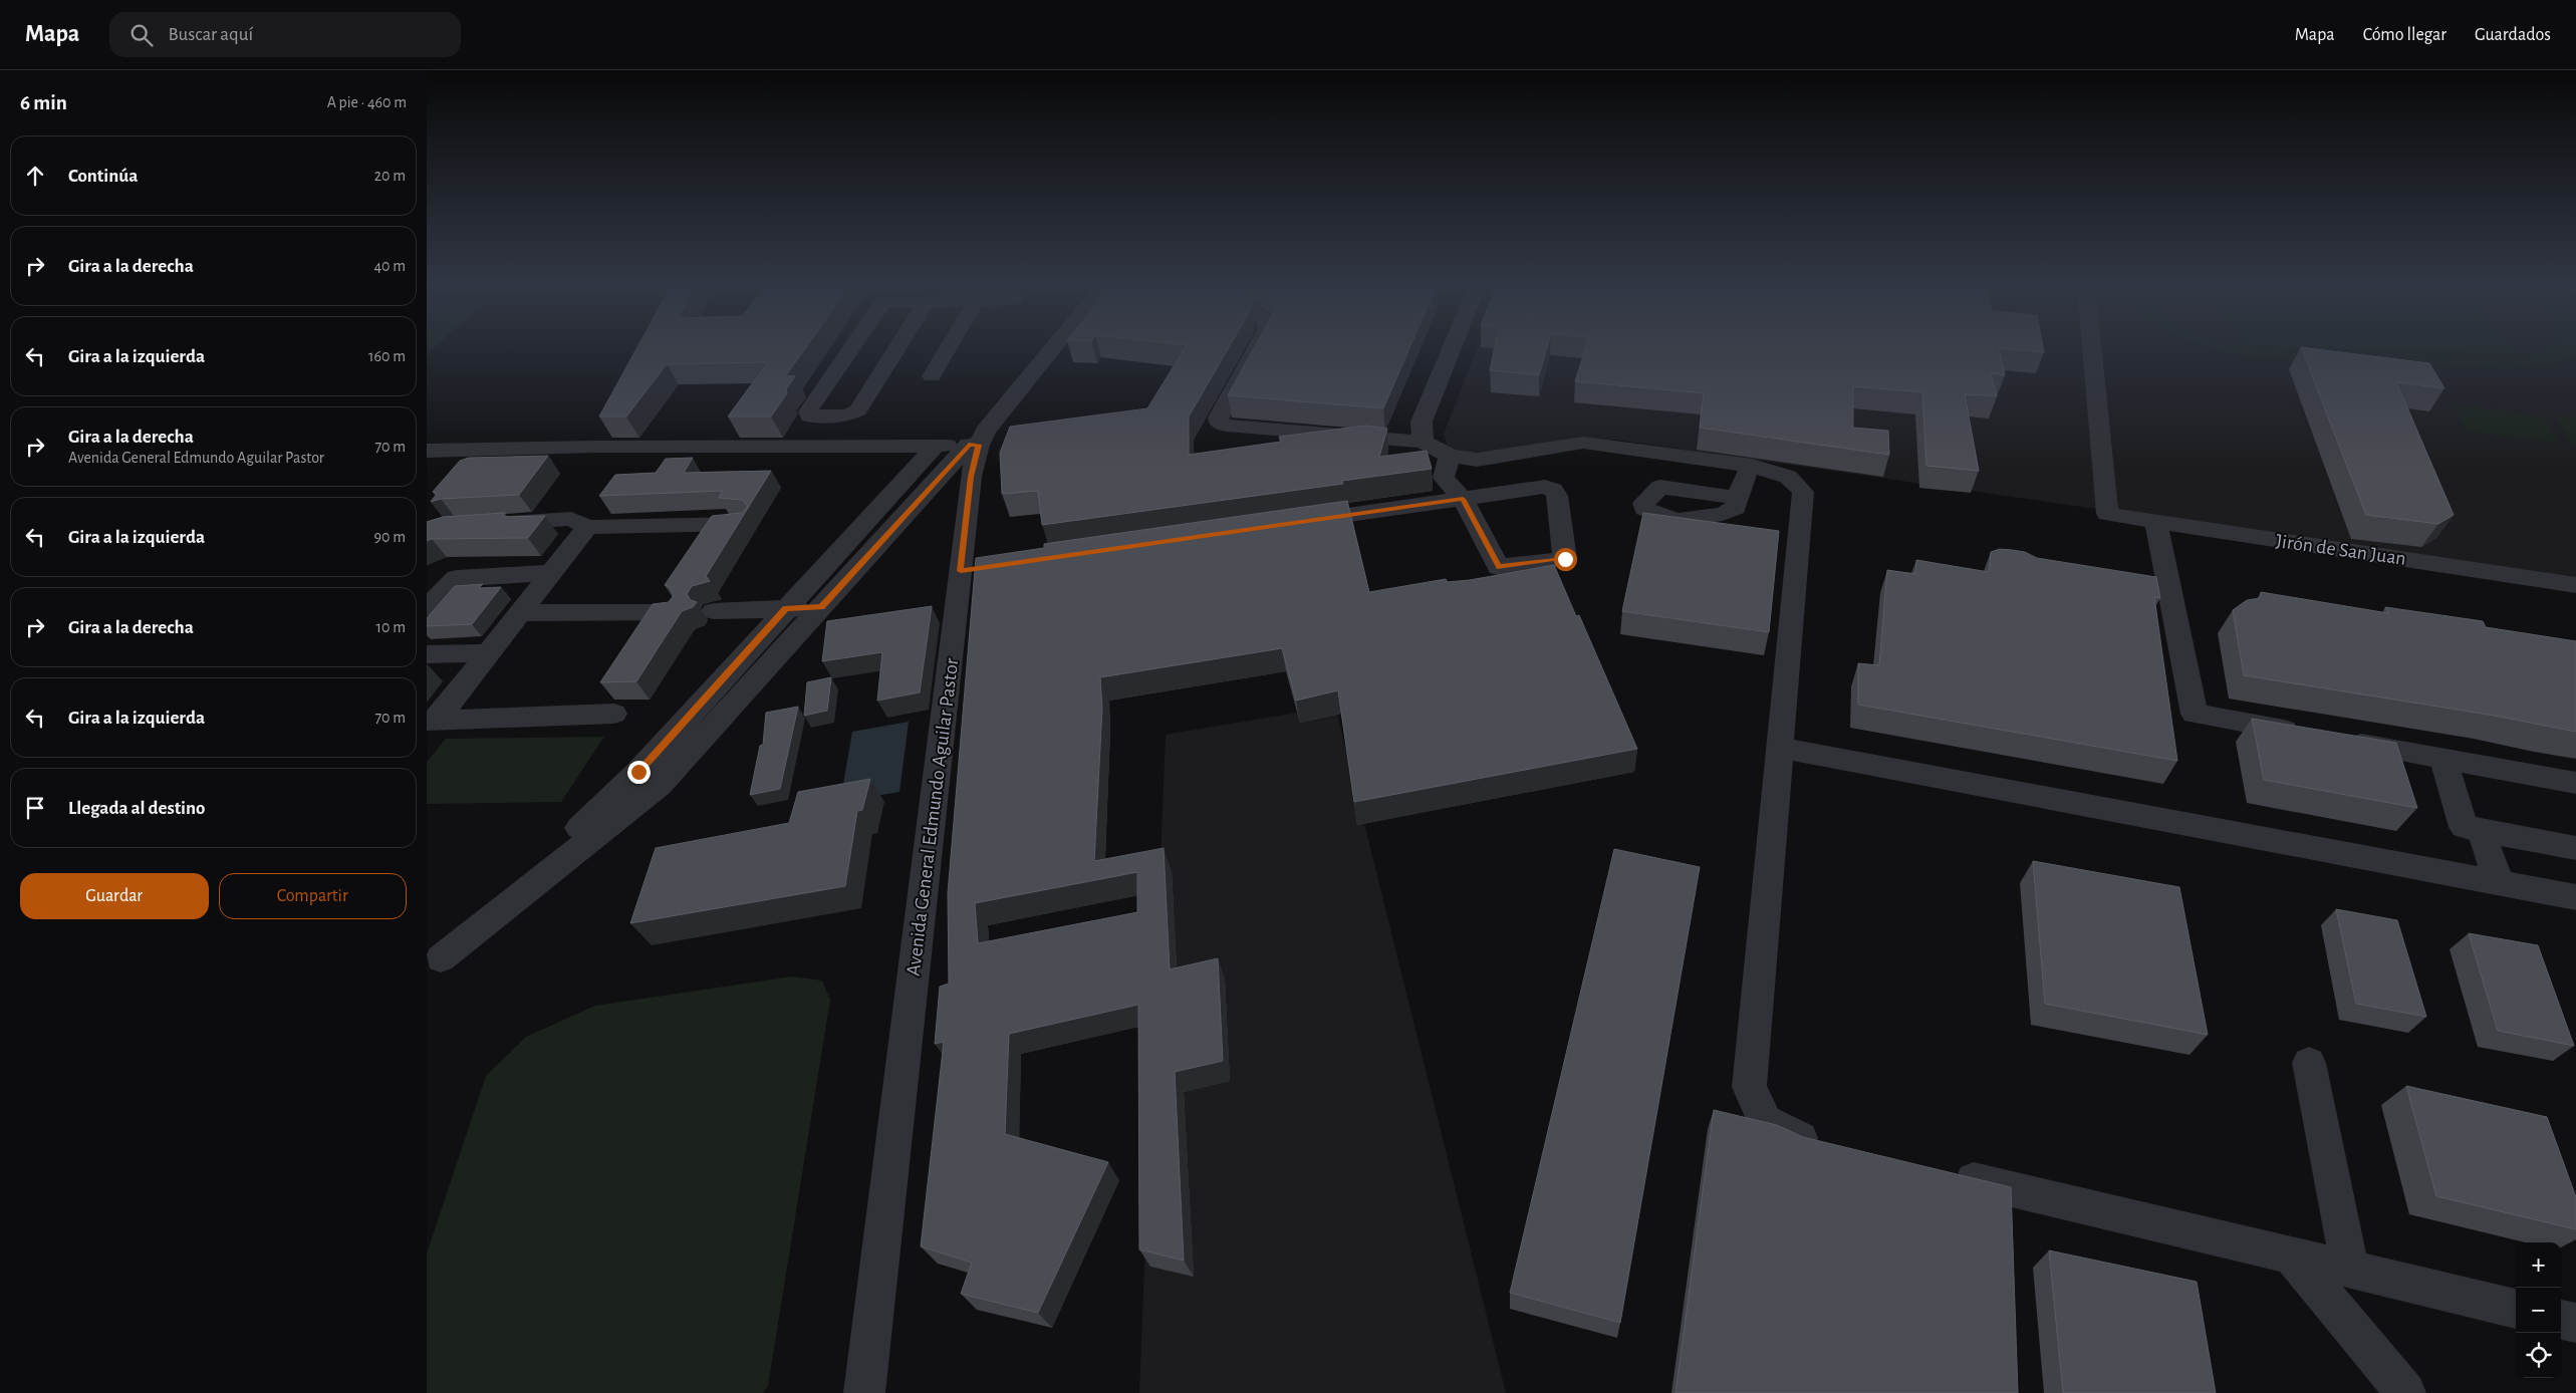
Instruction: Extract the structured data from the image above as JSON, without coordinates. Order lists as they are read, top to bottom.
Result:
{
  "streets": {
    "street": ["Jirón de San Juan", "Avenida General Edmundo Aguilar Pastor"]
  },
  "page": {
    "header": "Mapa",
    "search": "Buscar aquí",
    "nav": ["Mapa", "Cómo llegar", "Guardados"],
    "heading": ["6 min", "A pie · 460 m"],
    "list": [
      ["Continúa", "20 m"],
      ["Gira a la derecha", "40 m"],
      ["Gira a la izquierda", "160 m"],
      ["Gira a la derecha", "Avenida General Edmundo Aguilar Pastor", "70 m"],
      ["Gira a la izquierda", "90 m"],
      ["Gira a la derecha", "10 m"],
      ["Gira a la izquierda", "70 m"],
      "Llegada al destino"
    ],
    "buttons": ["Guardar", "Compartir"],
    "map_buttons": ["+", "−"]
  }
}
